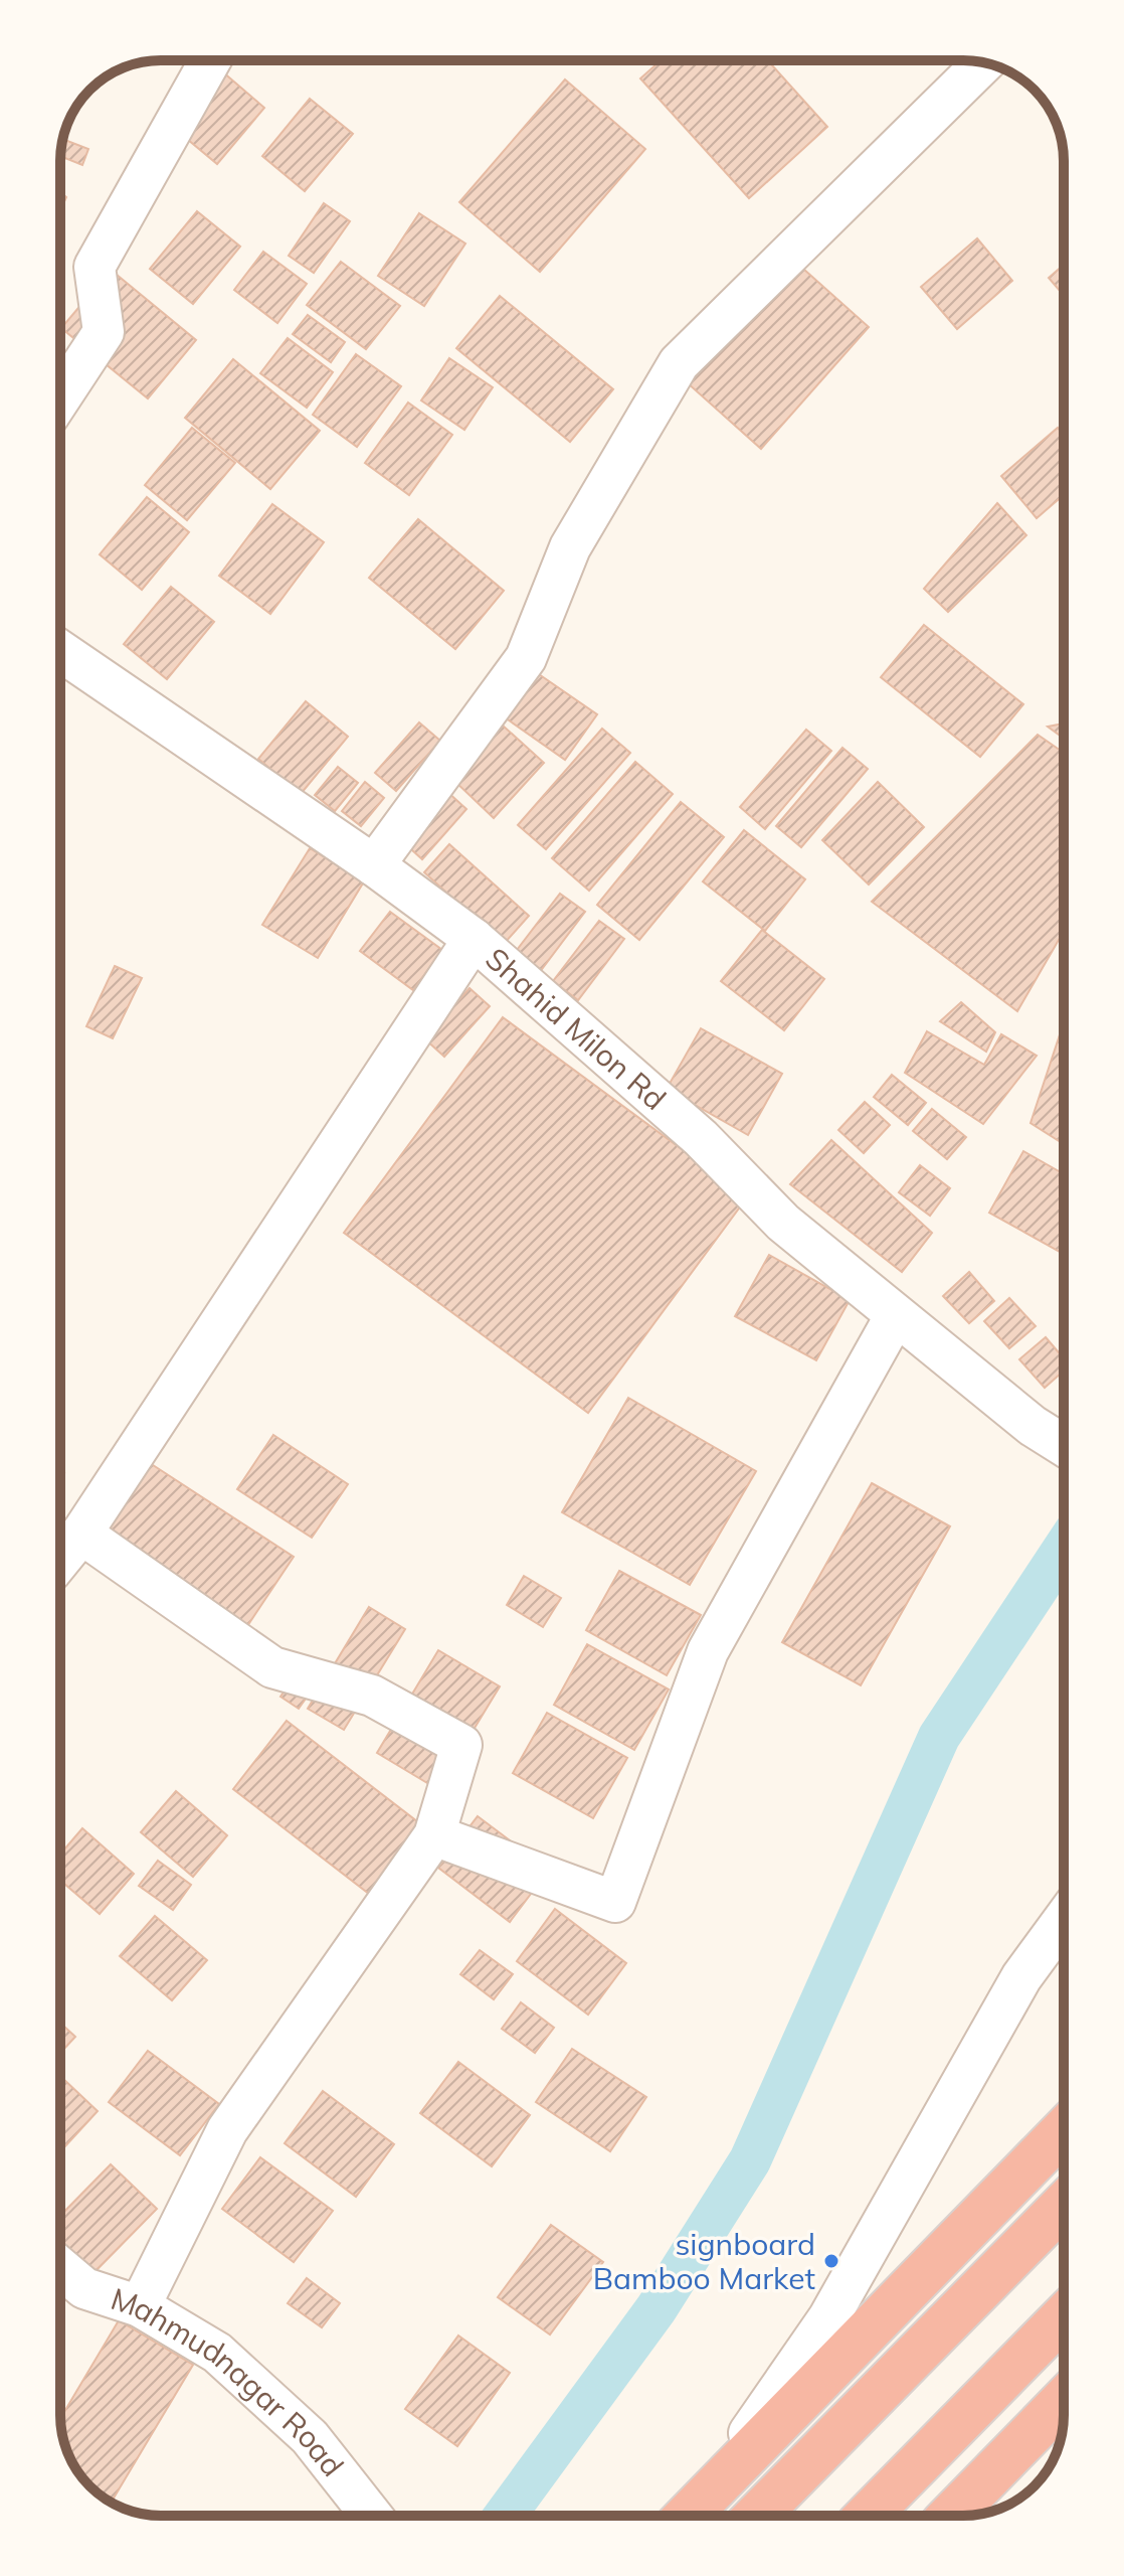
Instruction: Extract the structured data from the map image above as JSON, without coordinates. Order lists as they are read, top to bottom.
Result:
{
  "streets": {
    "street": ["Shahid Milon Rd", "Mahmudnagar Road"]
  },
  "places": ["signboard Bamboo Market"]
}
